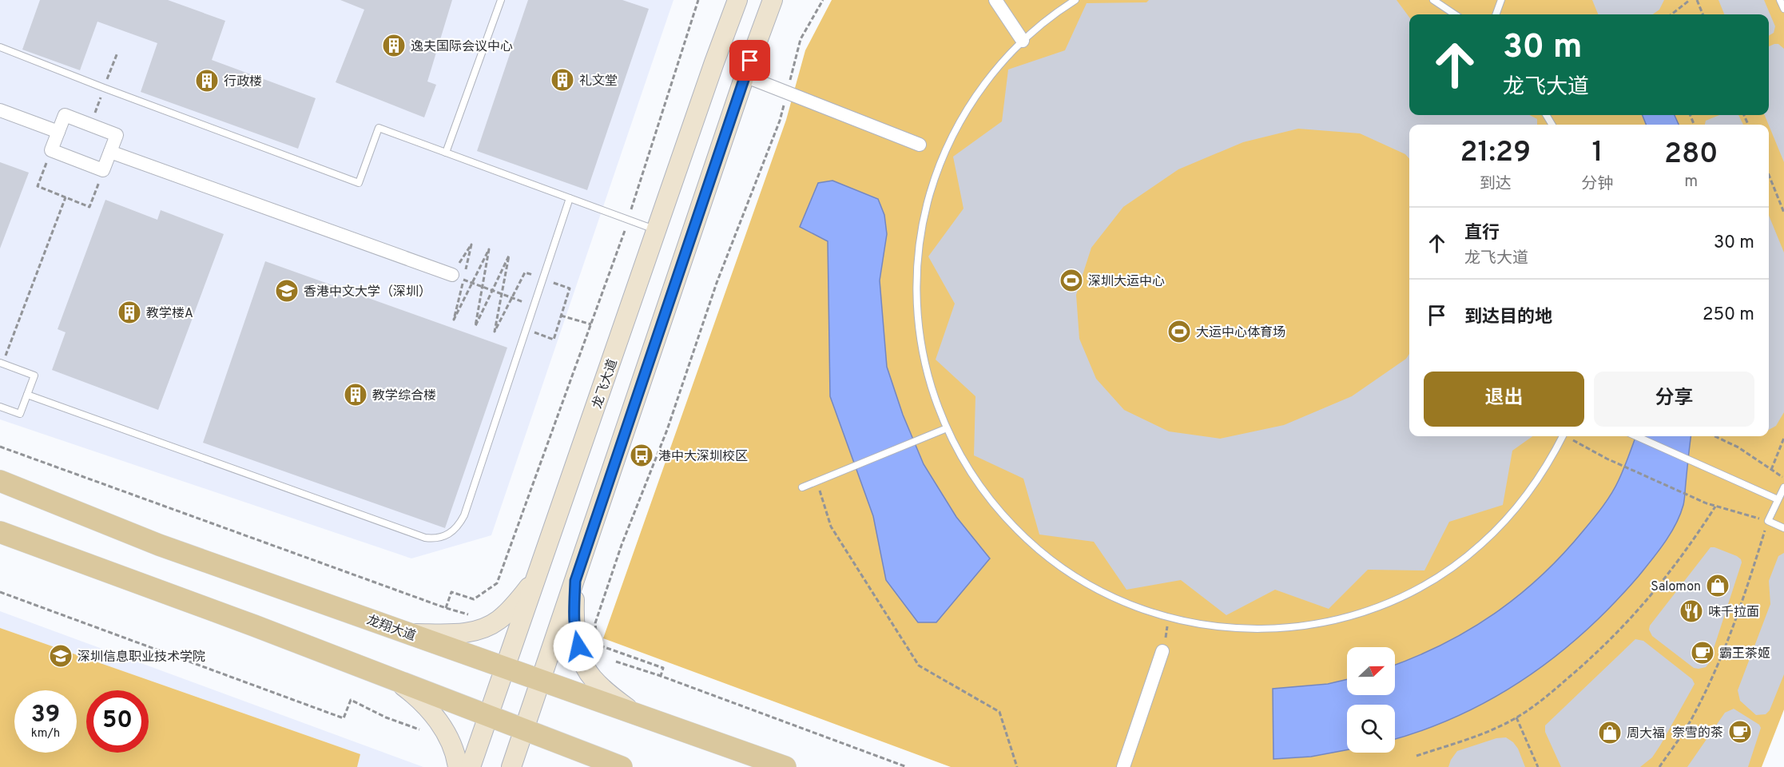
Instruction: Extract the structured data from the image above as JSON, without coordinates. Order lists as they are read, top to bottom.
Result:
{
  "streets": {
    "main road": ["龙飞大道", "龙翔大道"]
  },
  "crossings": [
    ["龙飞大道", "龙翔大道"]
  ],
  "places": {
    "building": [
      "逸夫国际会议中心",
      "礼文堂",
      "行政楼",
      "教学楼A",
      "教学综合楼"
    ],
    "sports": ["深圳大运中心", "大运中心体育场"],
    "school or university": ["香港中文大学（深圳）", "深圳信息职业技术学院"],
    "bus stop": ["港中大深圳校区"],
    "shop": ["Salomon", "周大福"],
    "restaurant": ["味千拉面"],
    "cafe": ["霸王茶姬", "奈雪的茶"]
  },
  "north": "right",
  "page": {
    "turn": ["30 m", "龙飞大道"],
    "eta": [
      "21:29",
      "到达",
      "1",
      "分钟",
      "280",
      "m"
    ],
    "list": [
      {
        "name": "直行",
        "note": "龙飞大道",
        "value": "30 m"
      },
      {
        "name": "到达目的地",
        "value": "250 m"
      }
    ],
    "buttons": ["退出", "分享"],
    "speed": "39 km/h",
    "limit": "50"
  }
}
